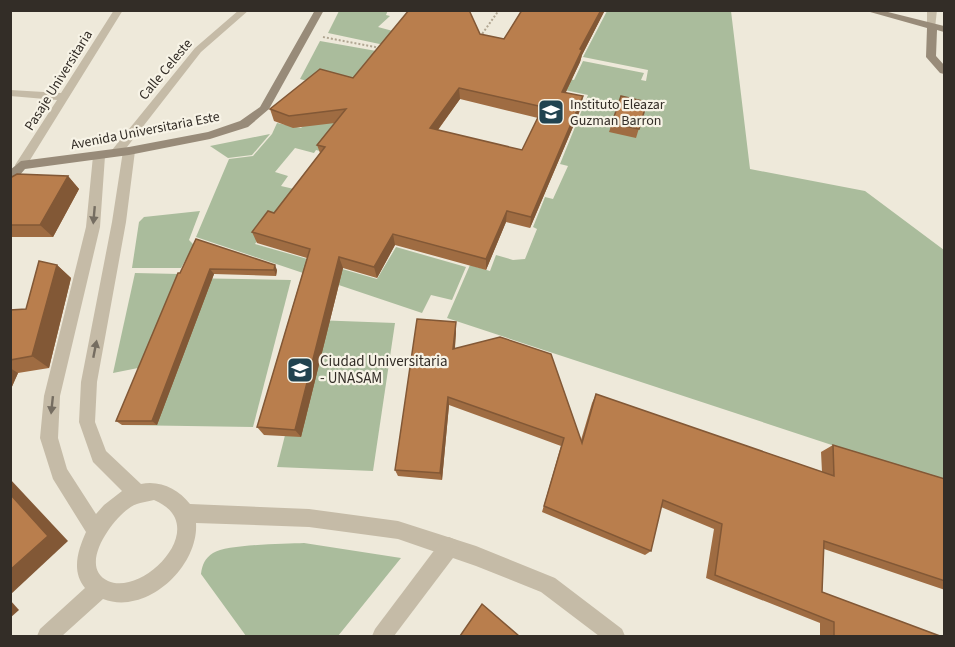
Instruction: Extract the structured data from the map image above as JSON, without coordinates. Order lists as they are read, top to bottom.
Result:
{
  "streets": {
    "main road": ["Avenida Universitaria Este"],
    "street": ["Calle Celeste", "Pasaje Universitaria"]
  },
  "crossings": [
    ["Calle Celeste", "Avenida Universitaria Este"],
    ["Pasaje Universitaria", "Avenida Universitaria Este"]
  ],
  "places": {
    "school or university": ["Instituto Eleazar Guzman Barron", "Ciudad Universitaria - UNASAM"]
  }
}
